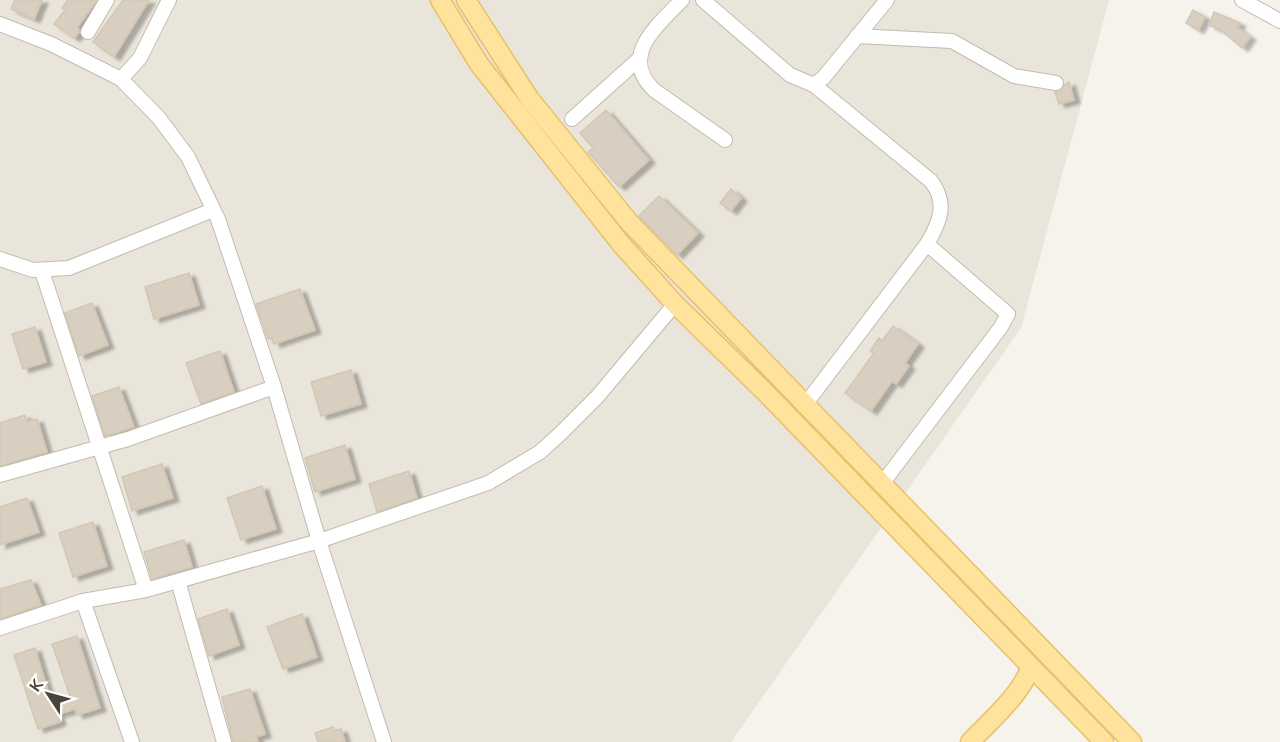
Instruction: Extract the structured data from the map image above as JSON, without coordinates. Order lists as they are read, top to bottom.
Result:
{
  "north": "top left"
}
